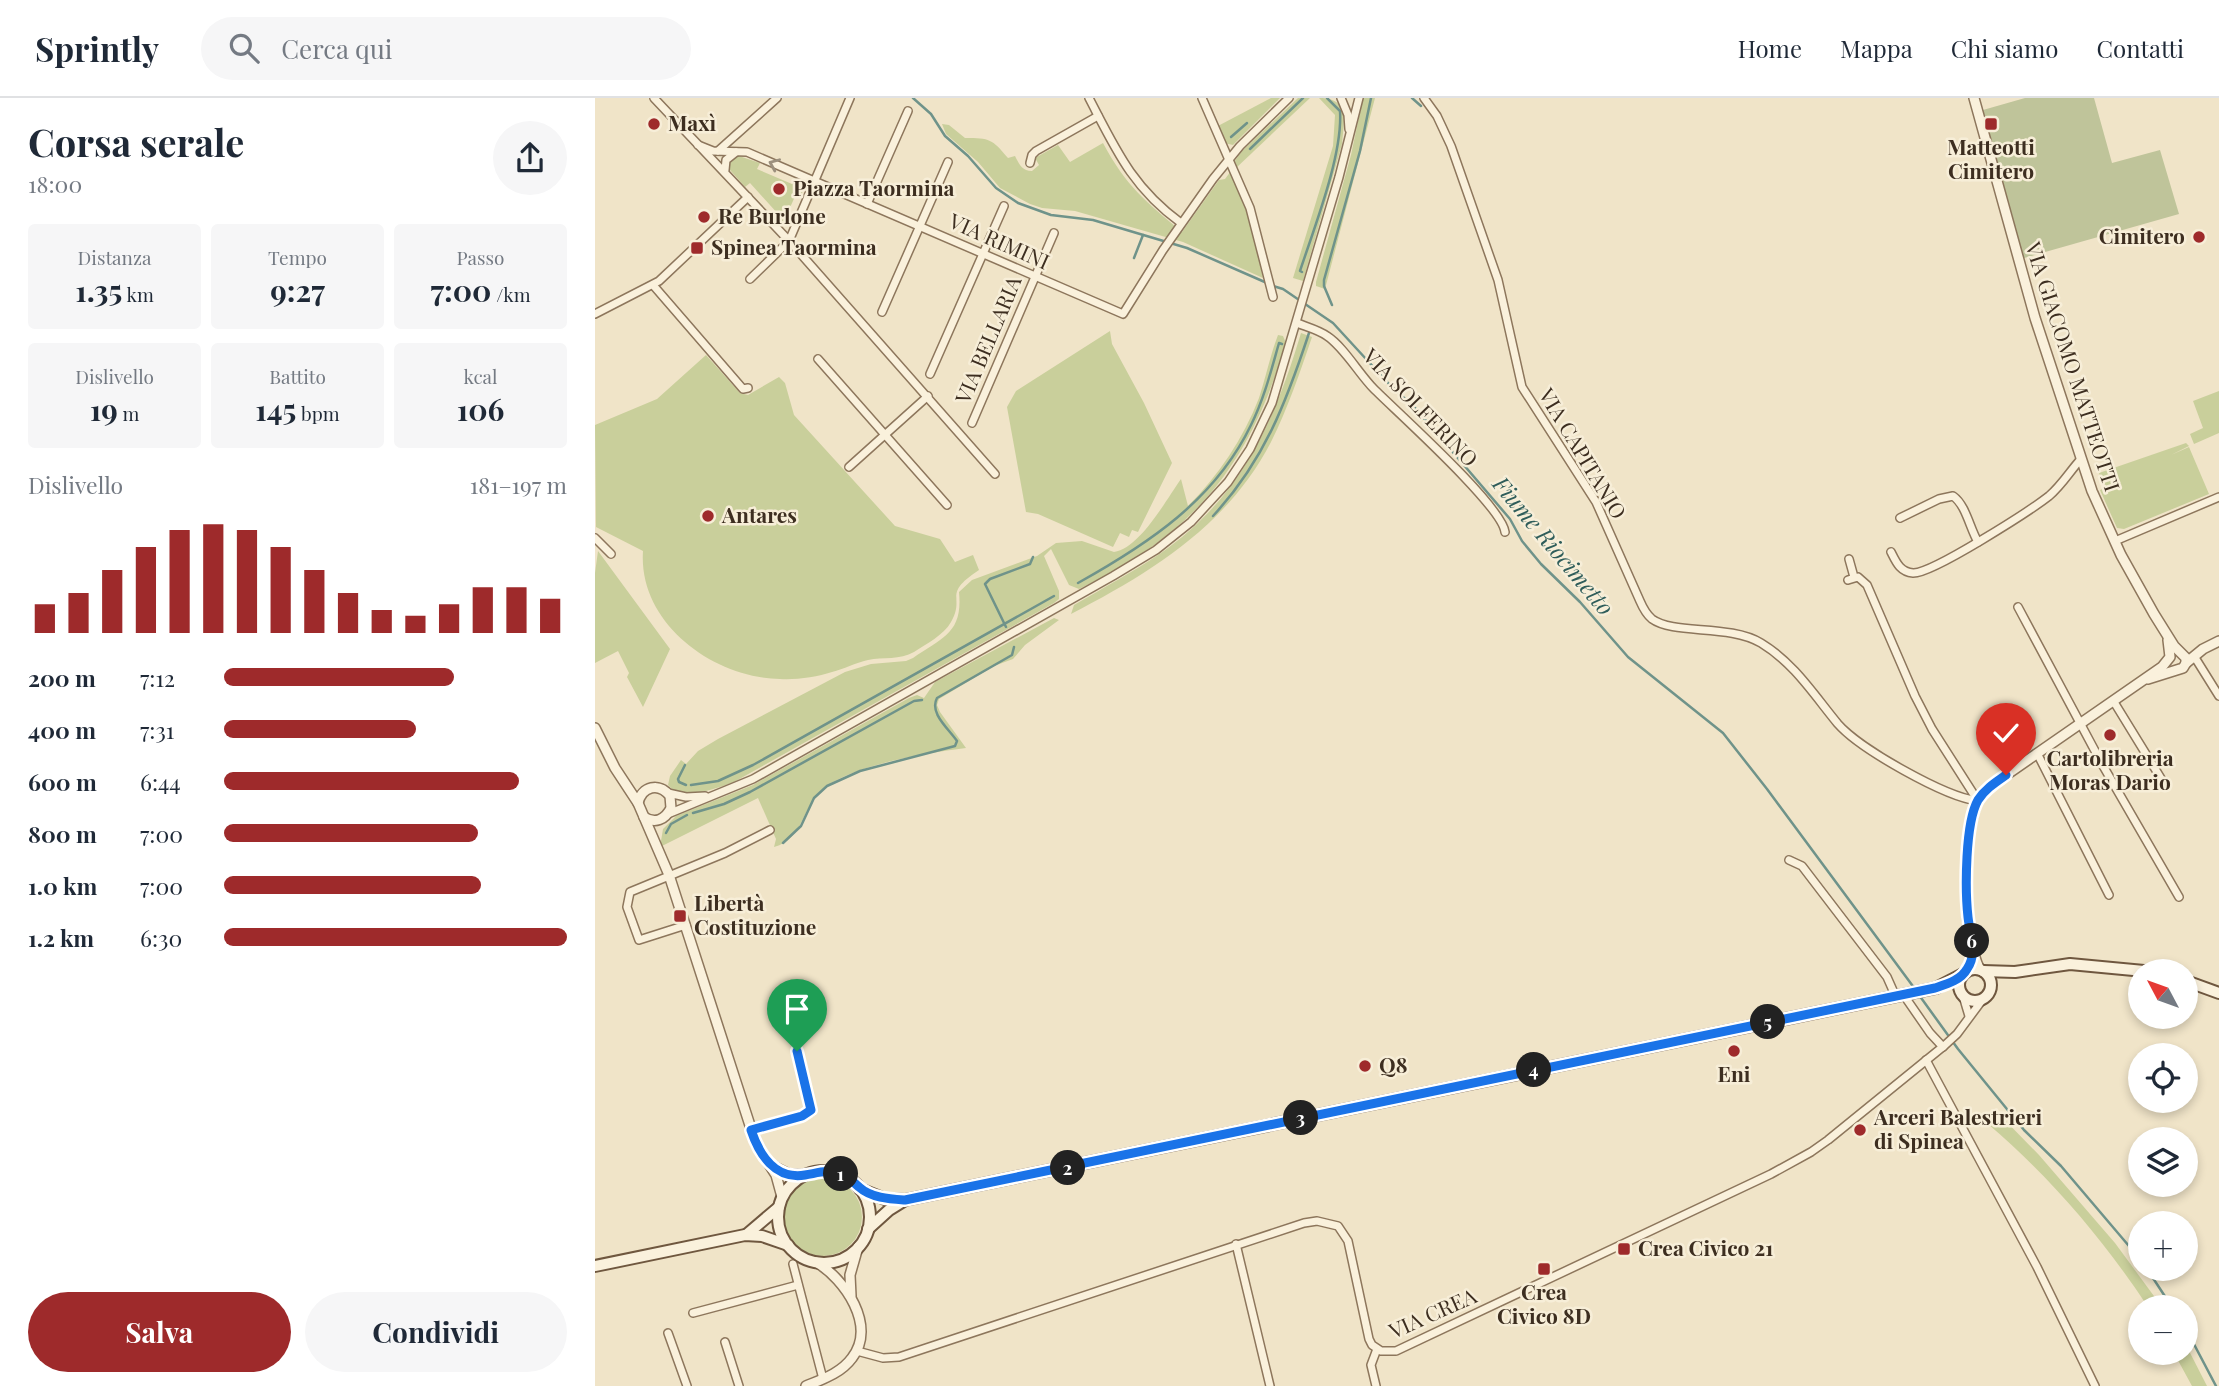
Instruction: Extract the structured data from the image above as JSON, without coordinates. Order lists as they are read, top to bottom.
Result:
{
  "streets": {
    "street": [
      "VIA RIMINI",
      "VIA BELLARIA",
      "VIA GIACOMO MATTEOTTI",
      "VIA SOLFERINO",
      "VIA CAPITANIO",
      "VIA CREA"
    ]
  },
  "crossings": [
    ["VIA RIMINI", "VIA BELLARIA"]
  ],
  "water": ["Fiume Riocimetto"],
  "places": {
    "other": [
      "Maxì",
      "Piazza Taormina",
      "Re Burlone",
      "Cimitero",
      "Antares",
      "Cartolibreria Moras Dario",
      "Eni",
      "Q8",
      "Arceri Balestrieri di Spinea"
    ],
    "transit": [
      "Matteotti Cimitero",
      "Spinea Taormina",
      "Libertà Costituzione",
      "Crea Civico 21",
      "Crea Civico 8D"
    ]
  },
  "north": "top left",
  "page": {
    "header": "Sprintly",
    "search": "Cerca qui",
    "nav": [
      "Home",
      "Mappa",
      "Chi siamo",
      "Contatti"
    ],
    "heading": ["Corsa serale", "18:00"],
    "stats": [
      ["Distanza", "1.35 km"],
      ["Tempo", "9:27"],
      ["Passo", "7:00 /km"],
      ["Dislivello", "19 m"],
      ["Battito", "145 bpm"],
      ["kcal", "106"]
    ],
    "chart": ["Dislivello", "181–197 m"],
    "list": [
      {
        "name": "200 m",
        "note": "7:12"
      },
      {
        "name": "400 m",
        "note": "7:31"
      },
      {
        "name": "600 m",
        "note": "6:44"
      },
      {
        "name": "800 m",
        "note": "7:00"
      },
      {
        "name": "1.0 km",
        "note": "7:00"
      },
      {
        "name": "1.2 km",
        "note": "6:30"
      }
    ],
    "pins": [
      "6",
      "5",
      "4",
      "3",
      "2",
      "1"
    ],
    "map_buttons": ["+", "−"],
    "buttons": ["Salva", "Condividi"]
  }
}
